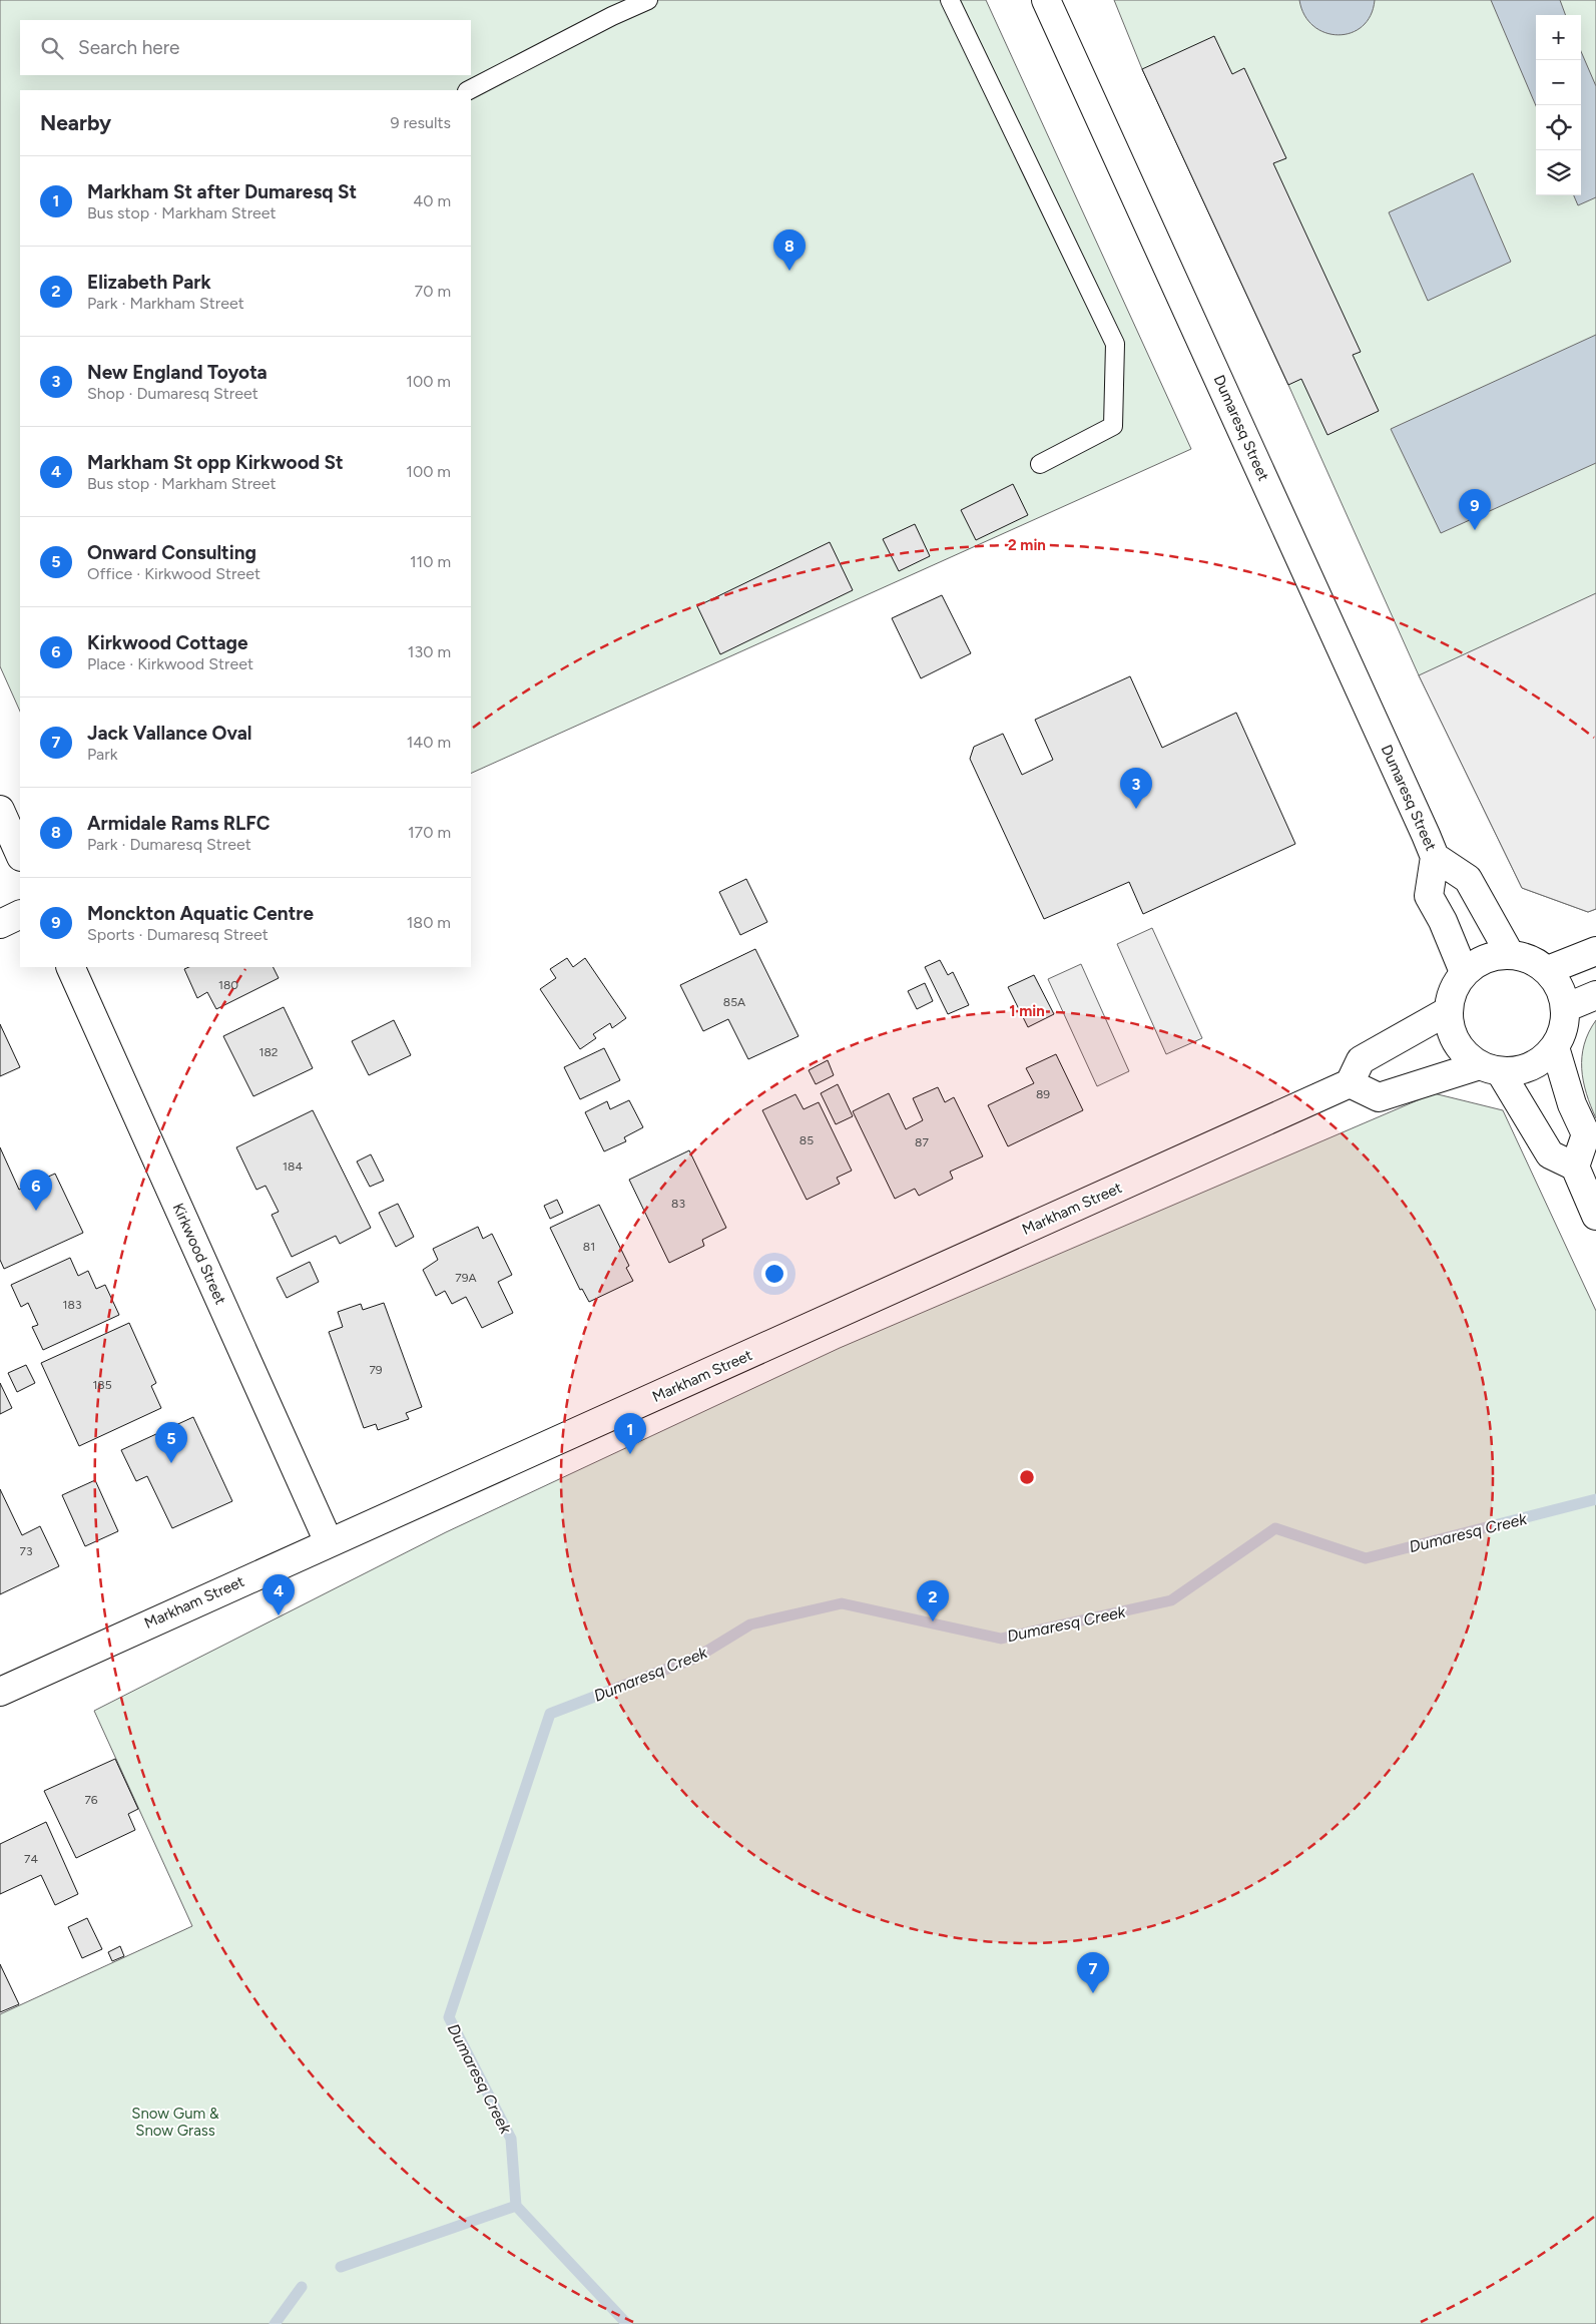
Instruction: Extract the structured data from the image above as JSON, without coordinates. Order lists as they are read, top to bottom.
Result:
{
  "streets": {
    "street": ["Dumaresq Street", "Markham Street", "Kirkwood Street"]
  },
  "crossings": [
    ["Markham Street", "Kirkwood Street"]
  ],
  "water": ["Dumaresq Creek"],
  "parks": ["Snow Gum & Snow Grass"],
  "house_numbers": [
    "180",
    "85A",
    "182",
    "89",
    "85",
    "87",
    "184",
    "83",
    "81",
    "79A",
    "183",
    "79",
    "185",
    "73",
    "76",
    "74"
  ],
  "page": {
    "map_buttons": ["+", "−"],
    "search": "Search here",
    "heading": ["Nearby", "9 results"],
    "list": [
      {
        "mark": "1",
        "name": "Markham St after Dumaresq St",
        "note": "Bus stop · Markham Street",
        "value": "40 m"
      },
      {
        "mark": "2",
        "name": "Elizabeth Park",
        "note": "Park · Markham Street",
        "value": "70 m"
      },
      {
        "mark": "3",
        "name": "New England Toyota",
        "note": "Shop · Dumaresq Street",
        "value": "100 m"
      },
      {
        "mark": "4",
        "name": "Markham St opp Kirkwood St",
        "note": "Bus stop · Markham Street",
        "value": "100 m"
      },
      {
        "mark": "5",
        "name": "Onward Consulting",
        "note": "Office · Kirkwood Street",
        "value": "110 m"
      },
      {
        "mark": "6",
        "name": "Kirkwood Cottage",
        "note": "Place · Kirkwood Street",
        "value": "130 m"
      },
      {
        "mark": "7",
        "name": "Jack Vallance Oval",
        "note": "Park",
        "value": "140 m"
      },
      {
        "mark": "8",
        "name": "Armidale Rams RLFC",
        "note": "Park · Dumaresq Street",
        "value": "170 m"
      },
      {
        "mark": "9",
        "name": "Monckton Aquatic Centre",
        "note": "Sports · Dumaresq Street",
        "value": "180 m"
      }
    ],
    "pins": [
      "8",
      "9",
      "3",
      "6",
      "1",
      "5",
      "4",
      "2",
      "7"
    ]
  },
  "rings": ["2 min", "1 min"]
}
